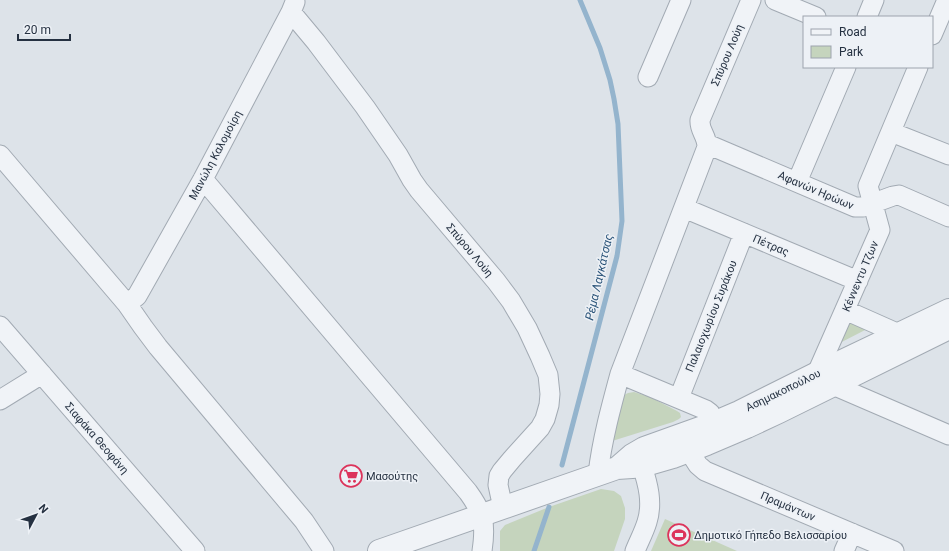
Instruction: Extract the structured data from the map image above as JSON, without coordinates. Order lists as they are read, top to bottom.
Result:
{
  "streets": {
    "street": [
      "Σπύρου Λούη",
      "Μανώλη Καλομοίρη",
      "Αφανών Ηρώων",
      "Πέτρας",
      "Κέννεντυ Τζων",
      "Παλαιοχωρίου Συράκου",
      "Ασημακοπούλου",
      "Σιαφάκα Θεοφάνη",
      "Πραμάντων"
    ]
  },
  "crossings": [
    ["Σπύρου Λούη", "Μανώλη Καλομοίρη"],
    ["Σπύρου Λούη", "Αφανών Ηρώων"],
    ["Σπύρου Λούη", "Ασημακοπούλου"],
    ["Αφανών Ηρώων", "Κέννεντυ Τζων"],
    ["Πέτρας", "Κέννεντυ Τζων"],
    ["Πέτρας", "Παλαιοχωρίου Συράκου"],
    ["Κέννεντυ Τζων", "Ασημακοπούλου"],
    ["Ασημακοπούλου", "Πραμάντων"]
  ],
  "water": ["Ρέμα Λαγκάτσας"],
  "places": {
    "supermarket": ["Μασούτης"],
    "sports": ["Δημοτικό Γήπεδο Βελισσαρίου"]
  },
  "legend": ["Road", "Park"],
  "scale_bar": "20 m",
  "north": "top right"
}
